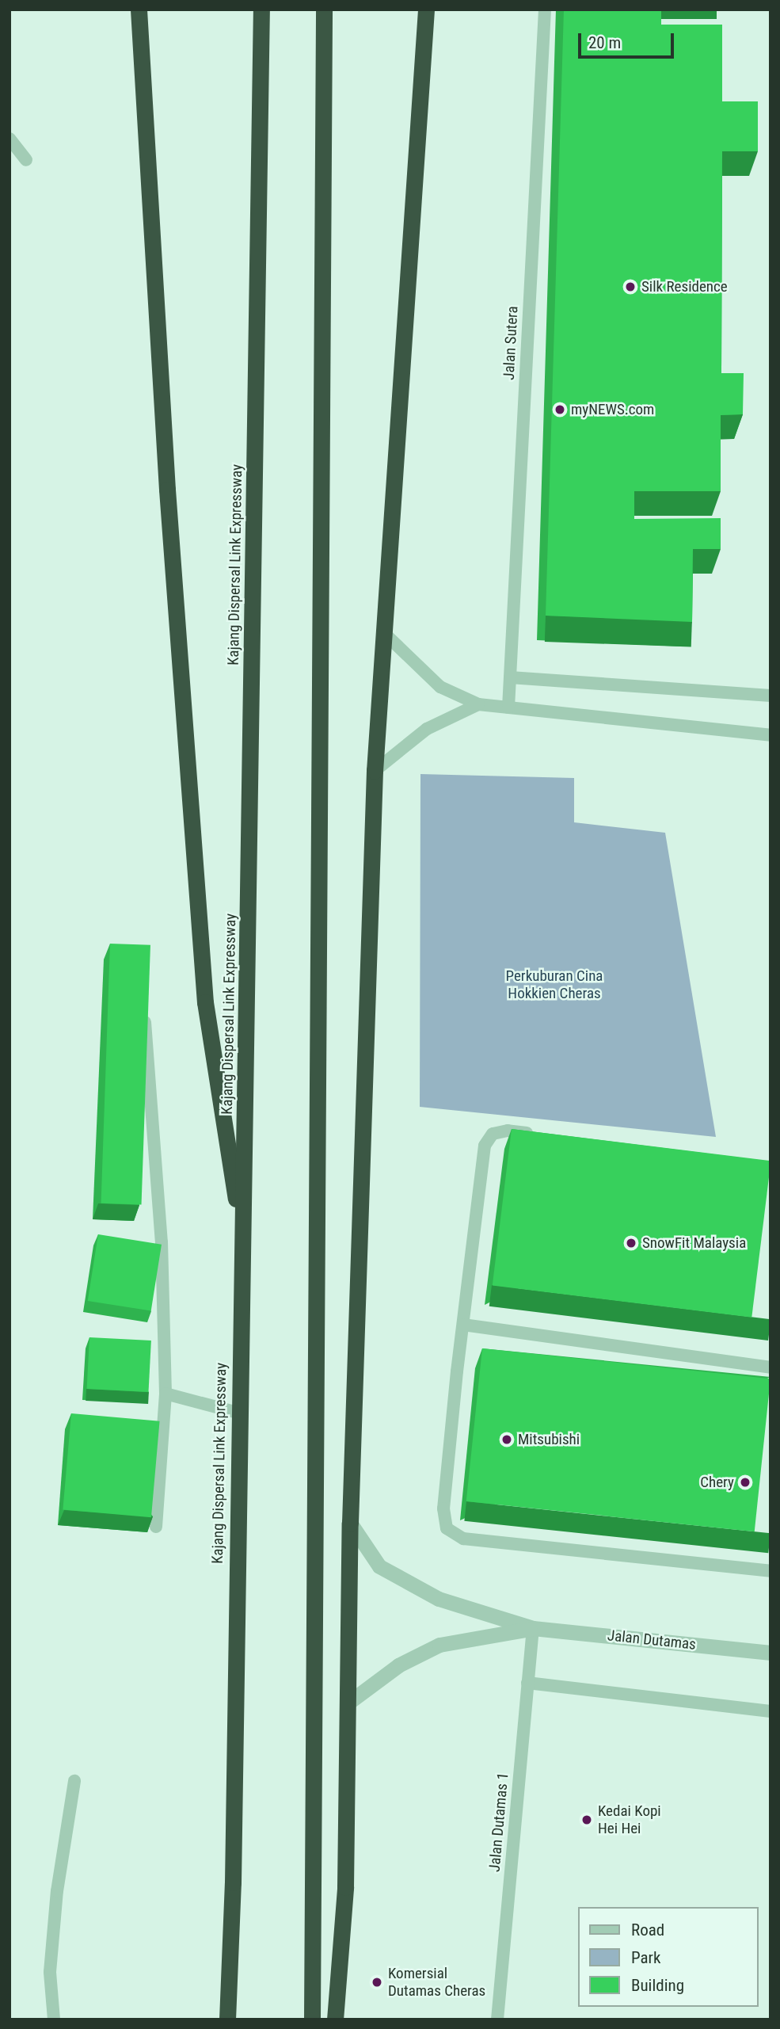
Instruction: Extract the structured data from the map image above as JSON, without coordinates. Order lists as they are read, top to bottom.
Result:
{
  "streets": {
    "highway": ["Kajang Dispersal Link Expressway"],
    "street": ["Jalan Dutamas"],
    "lane": ["Jalan Sutera", "Jalan Dutamas 1"]
  },
  "crossings": [
    ["Jalan Dutamas", "Jalan Dutamas 1"]
  ],
  "parks": ["Perkuburan Cina Hokkien Cheras"],
  "places": [
    "Silk Residence",
    "myNEWS.com",
    "SnowFit Malaysia",
    "Mitsubishi",
    "Chery",
    "Kedai Kopi Hei Hei",
    "Komersial Dutamas Cheras"
  ],
  "legend": ["Road", "Park", "Building"],
  "scale_bar": "20 m"
}
